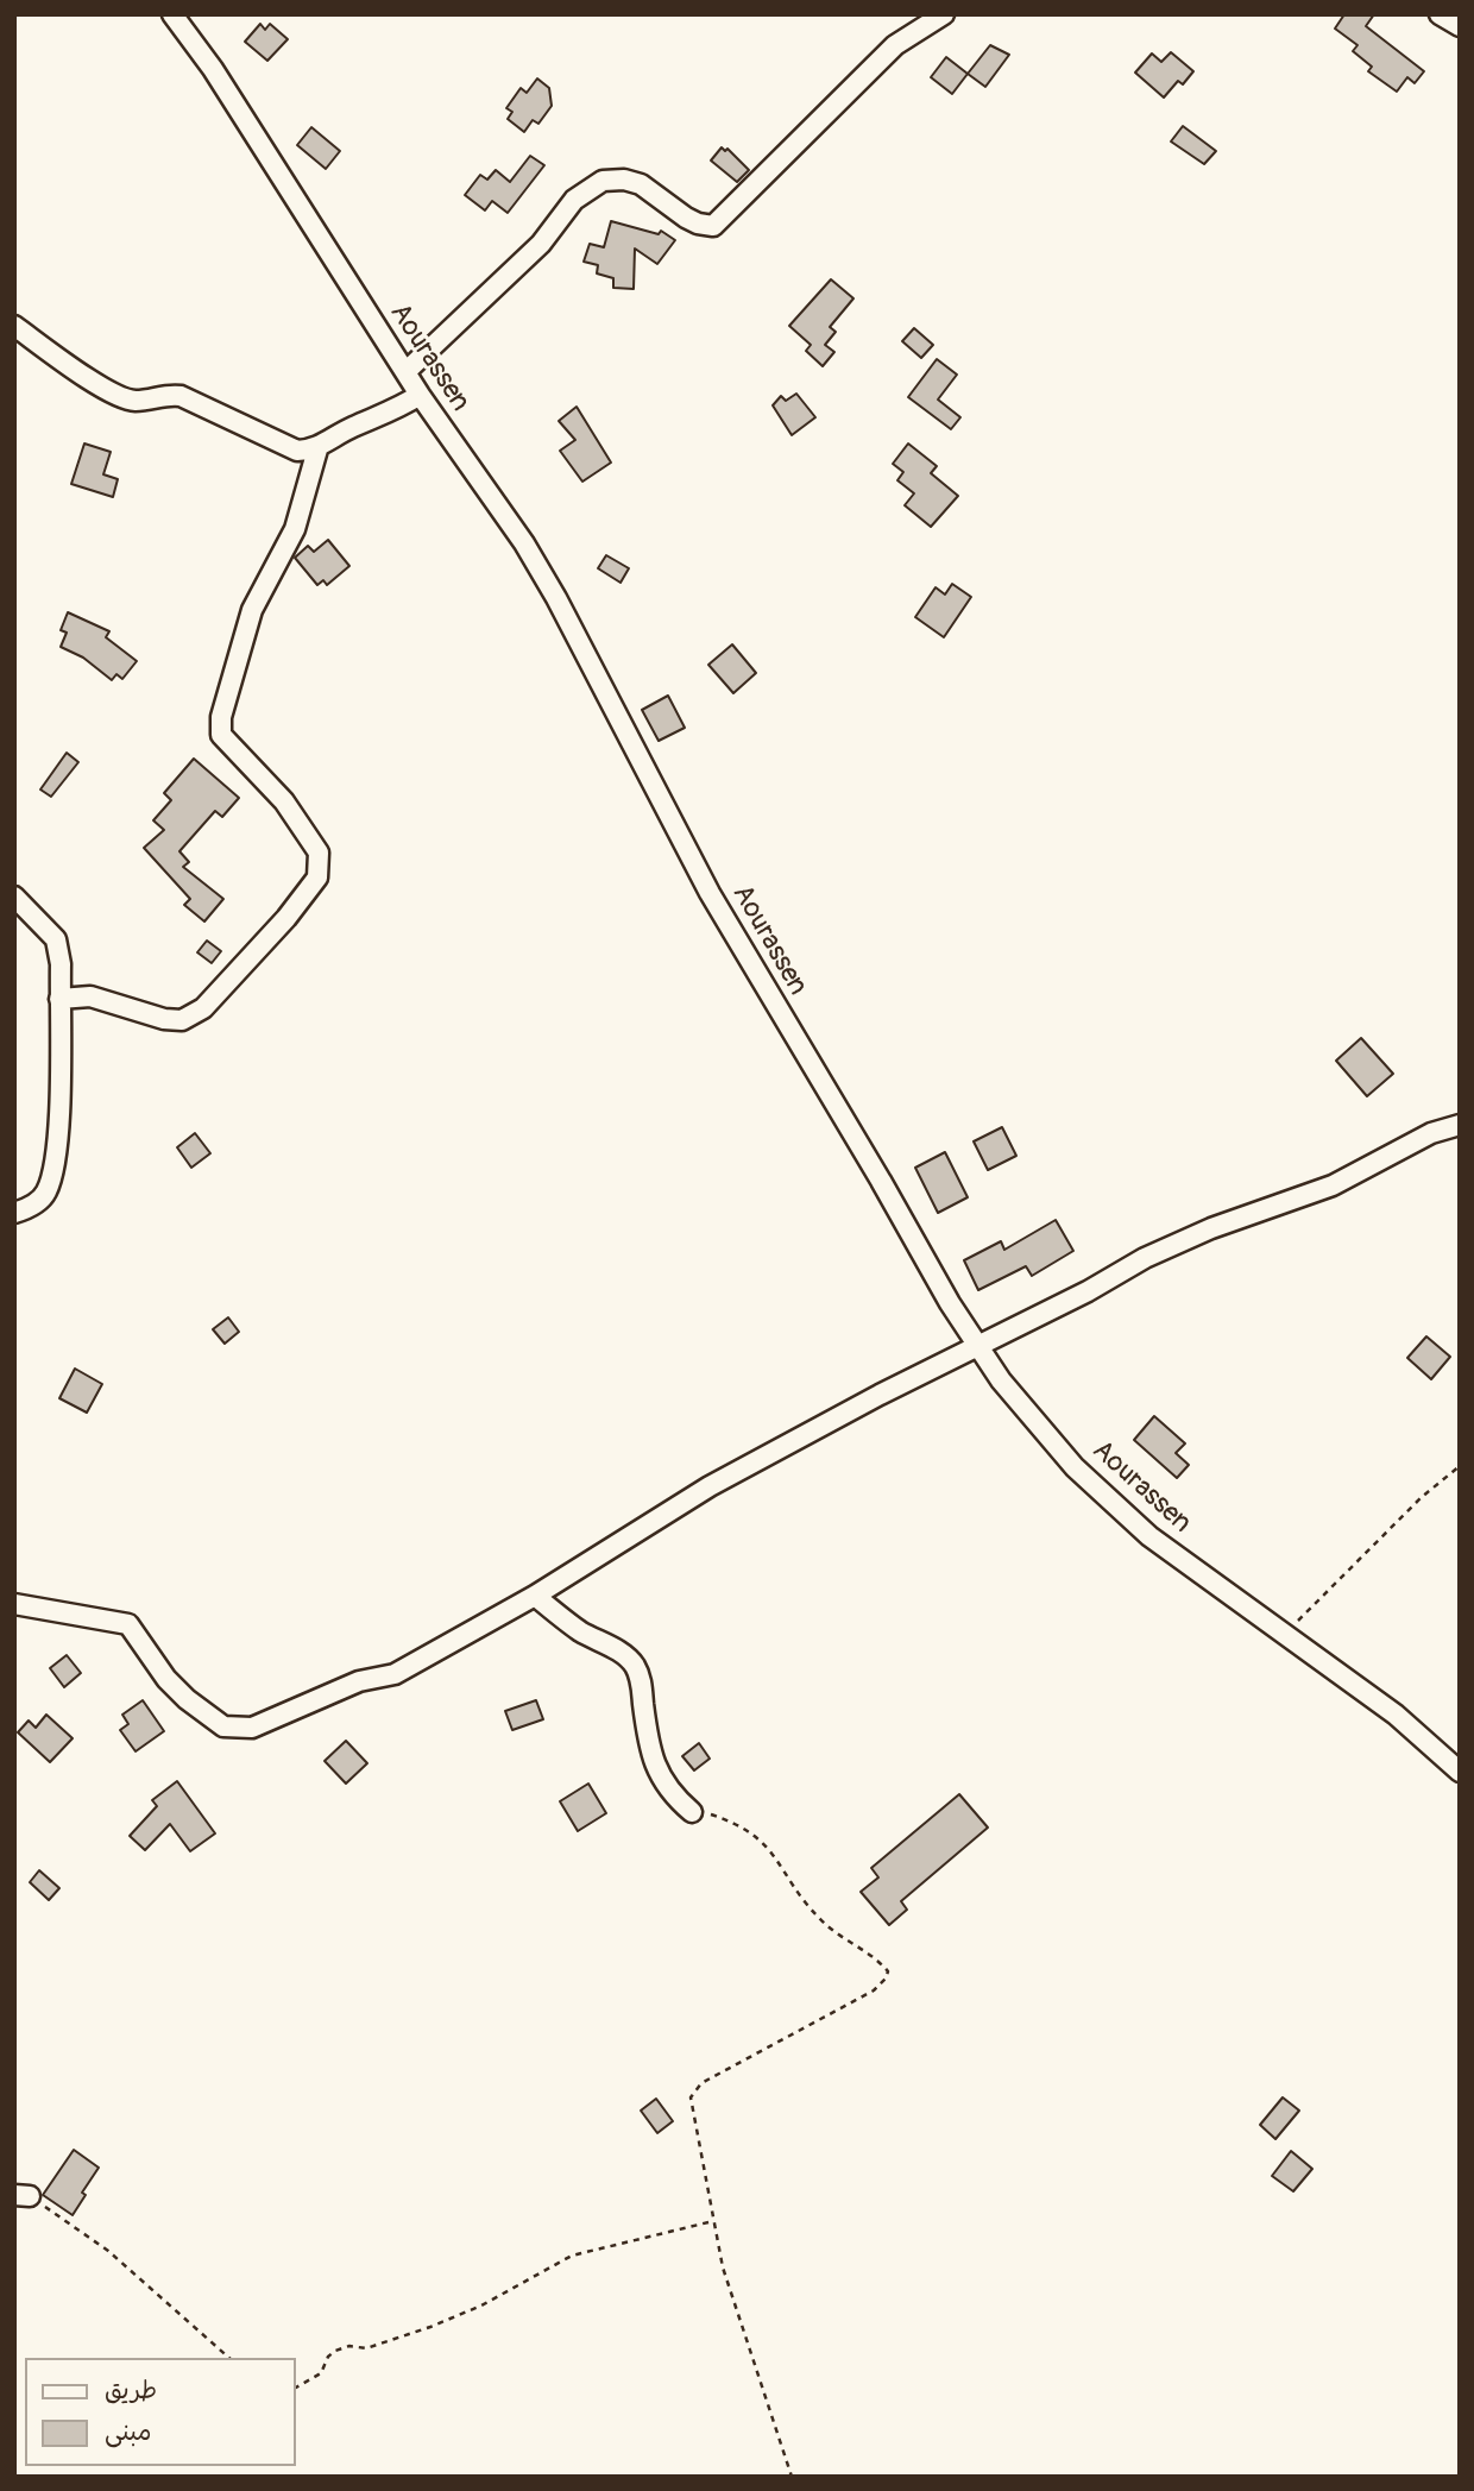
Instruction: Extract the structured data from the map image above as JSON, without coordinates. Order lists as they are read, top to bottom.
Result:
{
  "streets": {
    "street": ["Aourassen"]
  },
  "legend": ["طريق", "مبنى"]
}
